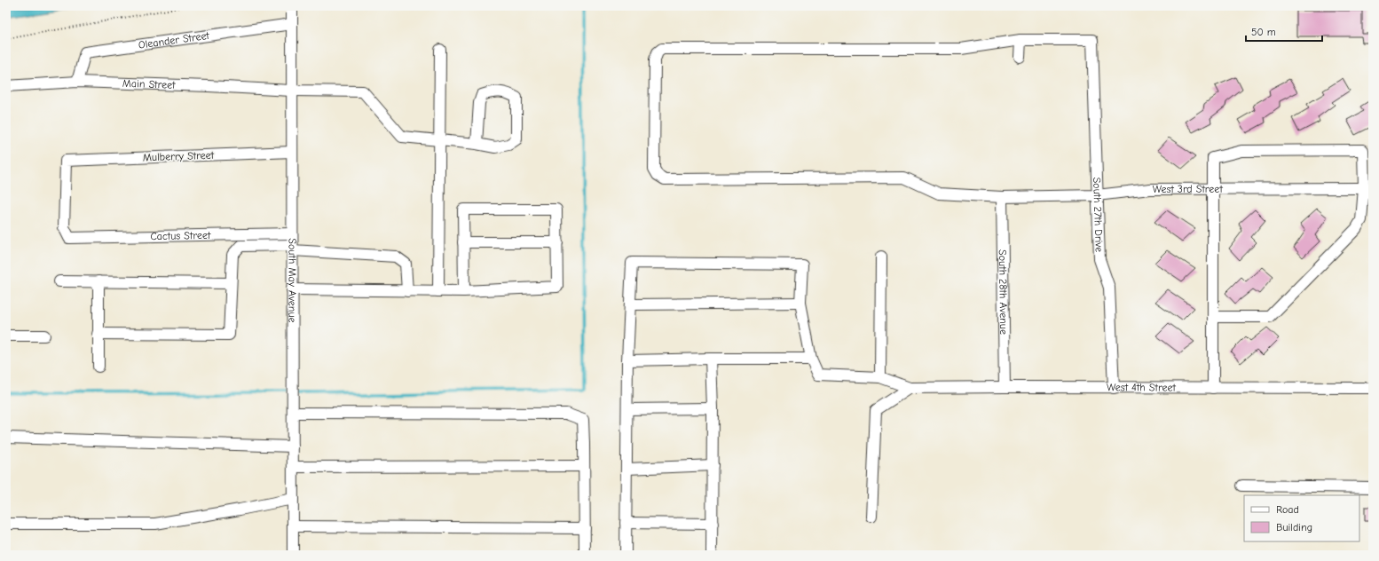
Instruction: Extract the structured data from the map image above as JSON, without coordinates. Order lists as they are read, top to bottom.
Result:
{
  "streets": {
    "street": [
      "Oleander Street",
      "Main Street",
      "Mulberry Street",
      "West 3rd Street",
      "South 27th Drive",
      "Cactus Street",
      "South May Avenue",
      "South 28th Avenue",
      "West 4th Street"
    ]
  },
  "crossings": [
    ["Oleander Street", "Main Street"],
    ["Oleander Street", "South May Avenue"],
    ["Main Street", "South May Avenue"],
    ["Mulberry Street", "Cactus Street"],
    ["Mulberry Street", "South May Avenue"],
    ["West 3rd Street", "South 27th Drive"],
    ["West 3rd Street", "South 28th Avenue"],
    ["South 27th Drive", "West 4th Street"],
    ["Cactus Street", "South May Avenue"],
    ["South 28th Avenue", "West 4th Street"]
  ],
  "legend": ["Road", "Building"],
  "scale_bar": "50 m"
}
